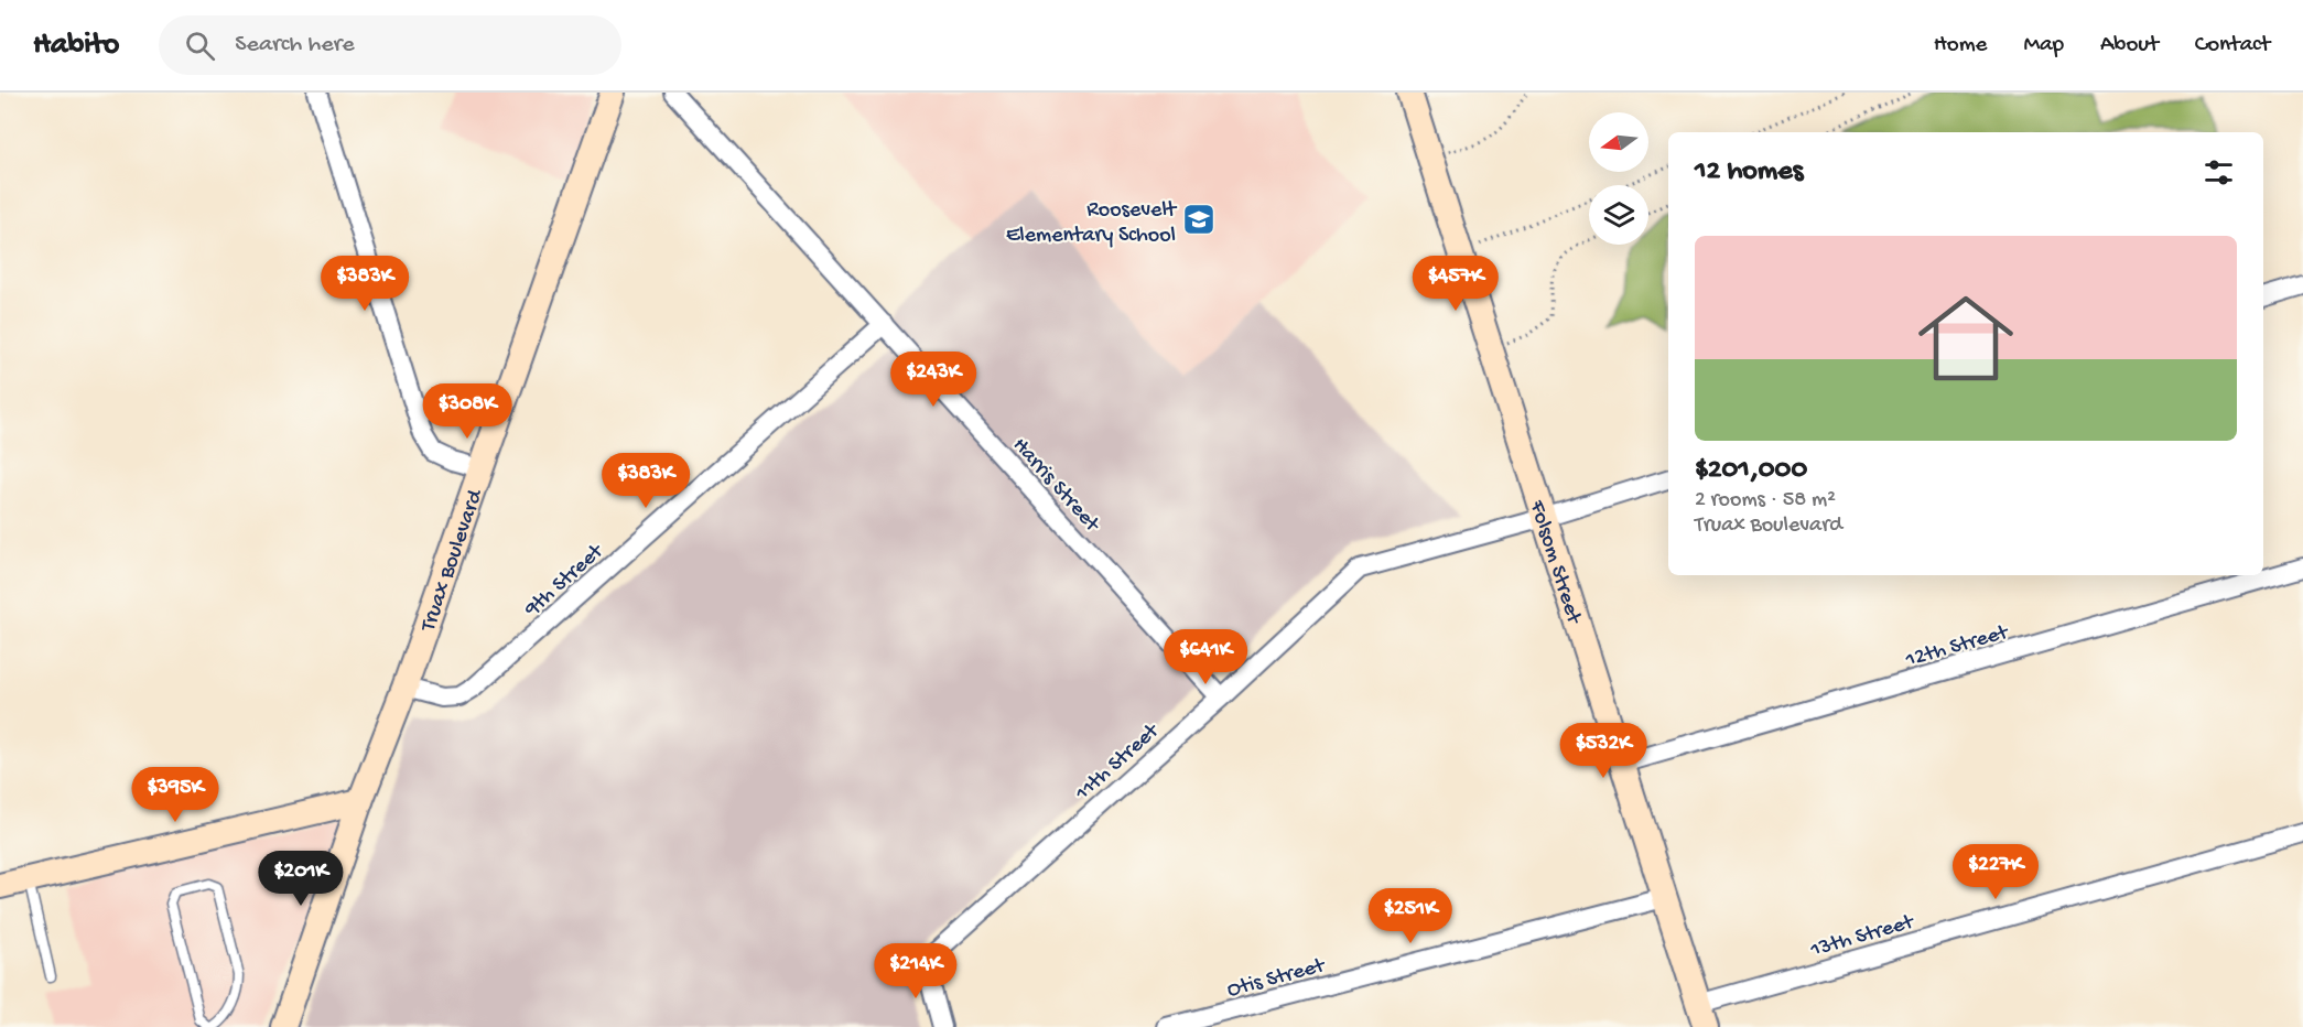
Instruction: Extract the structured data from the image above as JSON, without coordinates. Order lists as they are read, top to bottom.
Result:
{
  "streets": {
    "main road": ["Truax Boulevard", "Folsom Street"],
    "street": [
      "Harris Street",
      "9th Street",
      "12th Street",
      "11th Street",
      "13th Street",
      "Otis Street"
    ]
  },
  "crossings": [
    ["Harris Street", "9th Street"],
    ["Harris Street", "11th Street"],
    ["Truax Boulevard", "9th Street"],
    ["Folsom Street", "12th Street"],
    ["Folsom Street", "11th Street"],
    ["Folsom Street", "13th Street"],
    ["Folsom Street", "Otis Street"]
  ],
  "places": {
    "school or university": ["Roosevelt Elementary School"]
  },
  "north": "left",
  "page": {
    "header": "Habito",
    "search": "Search here",
    "nav": [
      "Home",
      "Map",
      "About",
      "Contact"
    ],
    "heading": "12 homes",
    "list": [
      {
        "name": "$201,000",
        "note": "2 rooms · 58 m² · Truax Boulevard"
      }
    ],
    "price": [
      "$383K",
      "$457K",
      "$243K",
      "$308K",
      "$383K",
      "$641K",
      "$532K",
      "$395K",
      "$227K",
      "$201K",
      "$251K",
      "$214K"
    ]
  }
}
